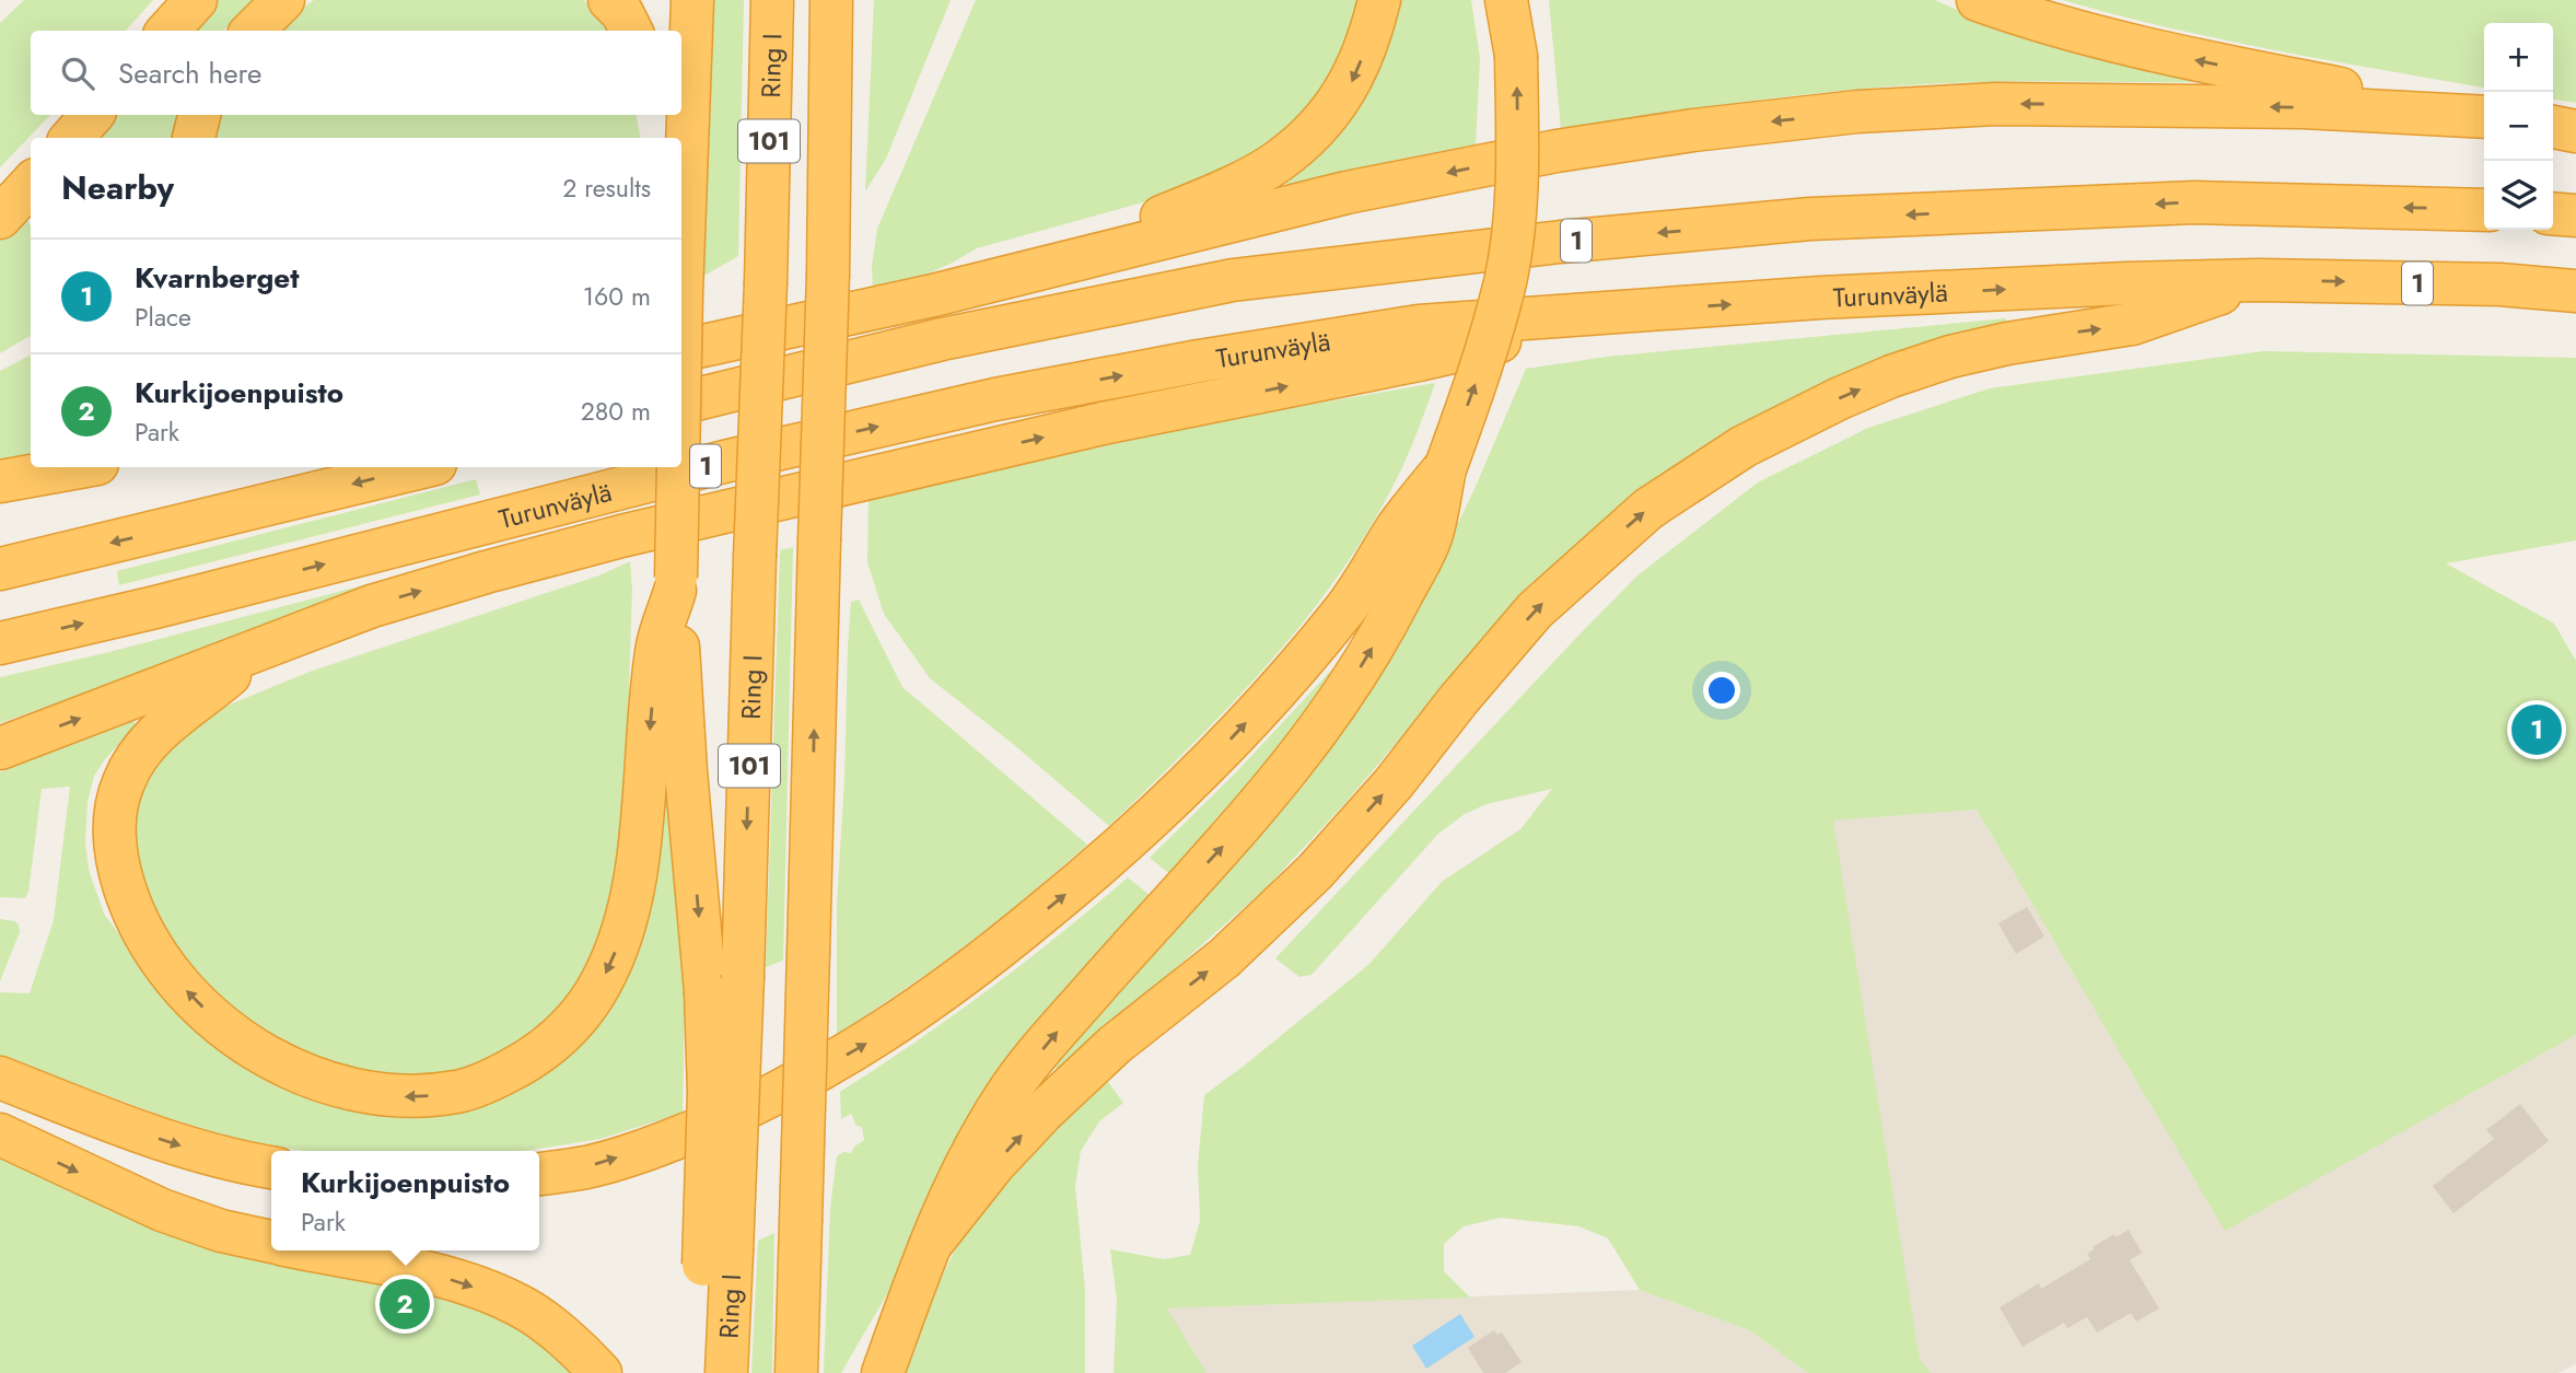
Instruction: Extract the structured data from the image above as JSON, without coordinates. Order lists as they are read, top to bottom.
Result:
{
  "streets": {
    "highway": [
      "Ring I",
      "101",
      "1",
      "Turunväylä"
    ]
  },
  "page": {
    "map_buttons": ["+", "−"],
    "search": "Search here",
    "heading": ["Nearby", "2 results"],
    "list": [
      {
        "mark": "1",
        "name": "Kvarnberget",
        "note": "Place",
        "value": "160 m"
      },
      {
        "mark": "2",
        "name": "Kurkijoenpuisto",
        "note": "Park",
        "value": "280 m"
      }
    ],
    "pins": ["1", "2"],
    "popup": ["Kurkijoenpuisto", "Park"]
  }
}
